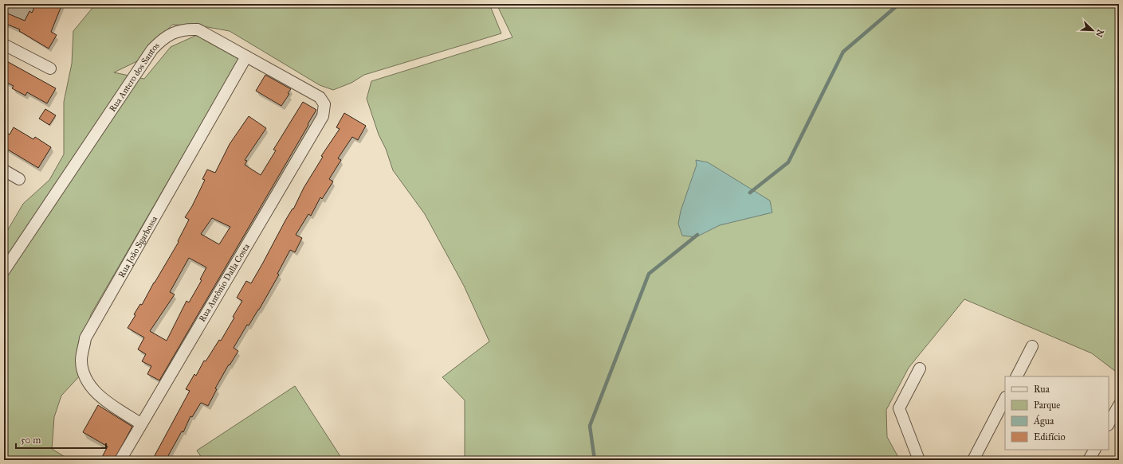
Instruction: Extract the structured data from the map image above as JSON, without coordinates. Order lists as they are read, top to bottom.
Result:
{
  "streets": {
    "street": ["Rua Antero dos Santos", "Rua João Sgarbossa", "Rua Antônio Dalla Costa"]
  },
  "crossings": [
    ["Rua Antero dos Santos", "Rua João Sgarbossa"],
    ["Rua Antero dos Santos", "Rua Antônio Dalla Costa"],
    ["Rua João Sgarbossa", "Rua Antônio Dalla Costa"]
  ],
  "legend": [
    "Rua",
    "Parque",
    "Água",
    "Edifício"
  ],
  "scale_bar": "50 m",
  "north": "bottom right"
}
